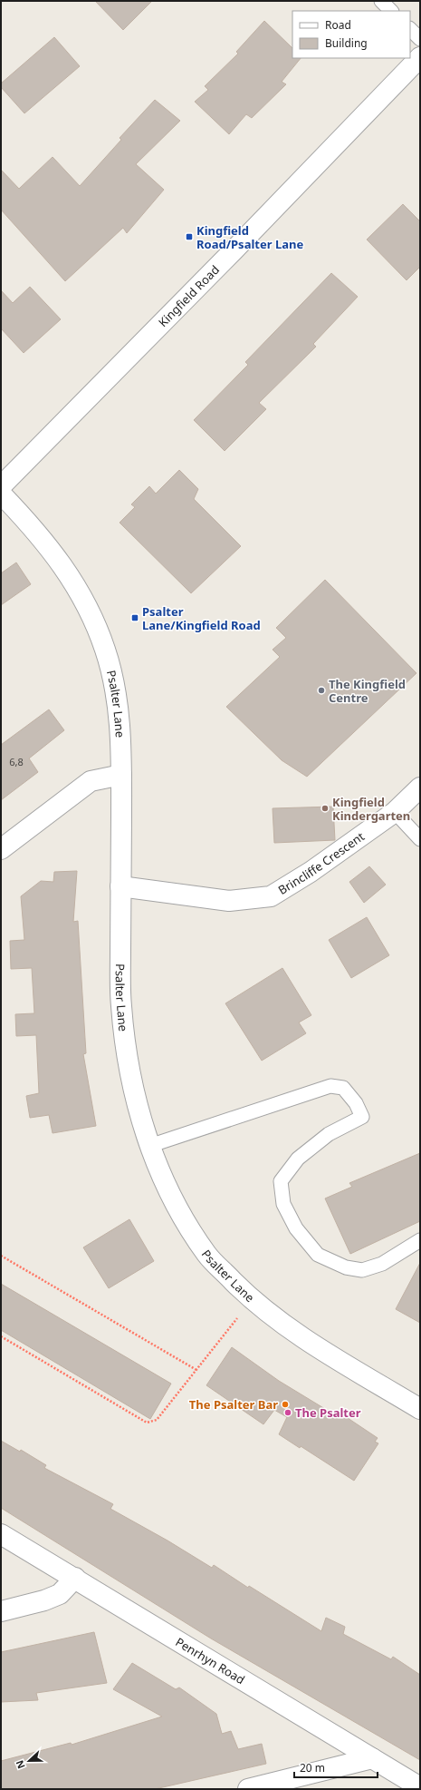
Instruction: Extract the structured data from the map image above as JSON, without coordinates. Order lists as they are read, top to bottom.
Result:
{
  "streets": {
    "street": [
      "Kingfield Road",
      "Psalter Lane",
      "Brincliffe Crescent",
      "Penrhyn Road"
    ]
  },
  "crossings": [
    ["Psalter Lane", "Brincliffe Crescent"]
  ],
  "places": {
    "transit": ["Kingfield Road/Psalter Lane", "Psalter Lane/Kingfield Road"],
    "other": [
      "The Kingfield Centre",
      "Kingfield Kindergarten",
      "The Psalter Bar",
      "The Psalter"
    ]
  },
  "house_numbers": ["6,8"],
  "legend": ["Road", "Building"],
  "scale_bar": "20 m",
  "north": "left"
}
